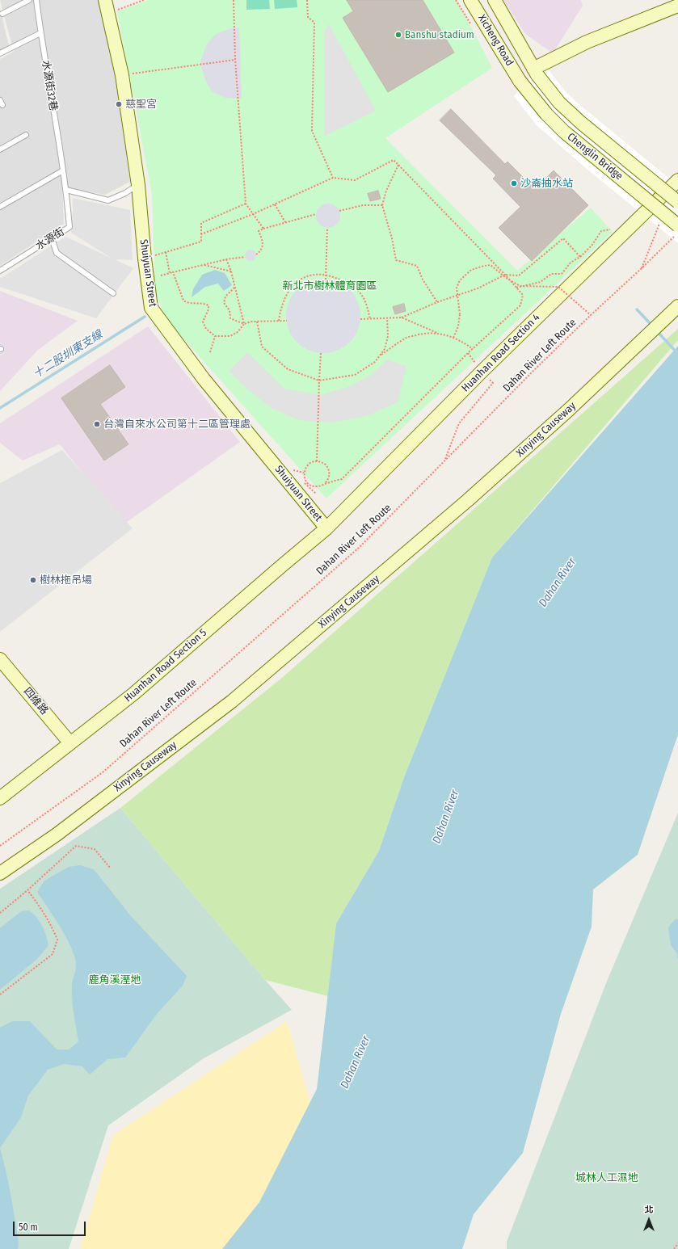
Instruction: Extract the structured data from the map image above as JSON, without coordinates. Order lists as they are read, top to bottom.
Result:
{
  "streets": {
    "street": [
      "Xicheng Road",
      "Chenglin Bridge",
      "Shuiyuan Street",
      "Huanhan Road Section 4",
      "Xinying Causeway",
      "Huanhan Road Section 5",
      "四維路"
    ],
    "lane": ["水源街32巷", "水源街"],
    "path": ["Dahan River Left Route"]
  },
  "crossings": [
    ["Xicheng Road", "Chenglin Bridge"],
    ["水源街32巷", "水源街"],
    ["Shuiyuan Street", "Huanhan Road Section 4"],
    ["Shuiyuan Street", "Huanhan Road Section 5"],
    ["Huanhan Road Section 4", "Huanhan Road Section 5"],
    ["Huanhan Road Section 5", "四維路"]
  ],
  "water": ["十二股圳東支線", "Dahan River"],
  "parks": ["新北市樹林體育園區", "鹿角溪溼地", "城林人工濕地"],
  "places": [
    "Banshu stadium",
    "慈聖宮",
    "沙崙抽水站",
    "台灣自來水公司第十二區管理處",
    "樹林拖吊場"
  ],
  "scale_bar": "50 m",
  "north": "top"
}
